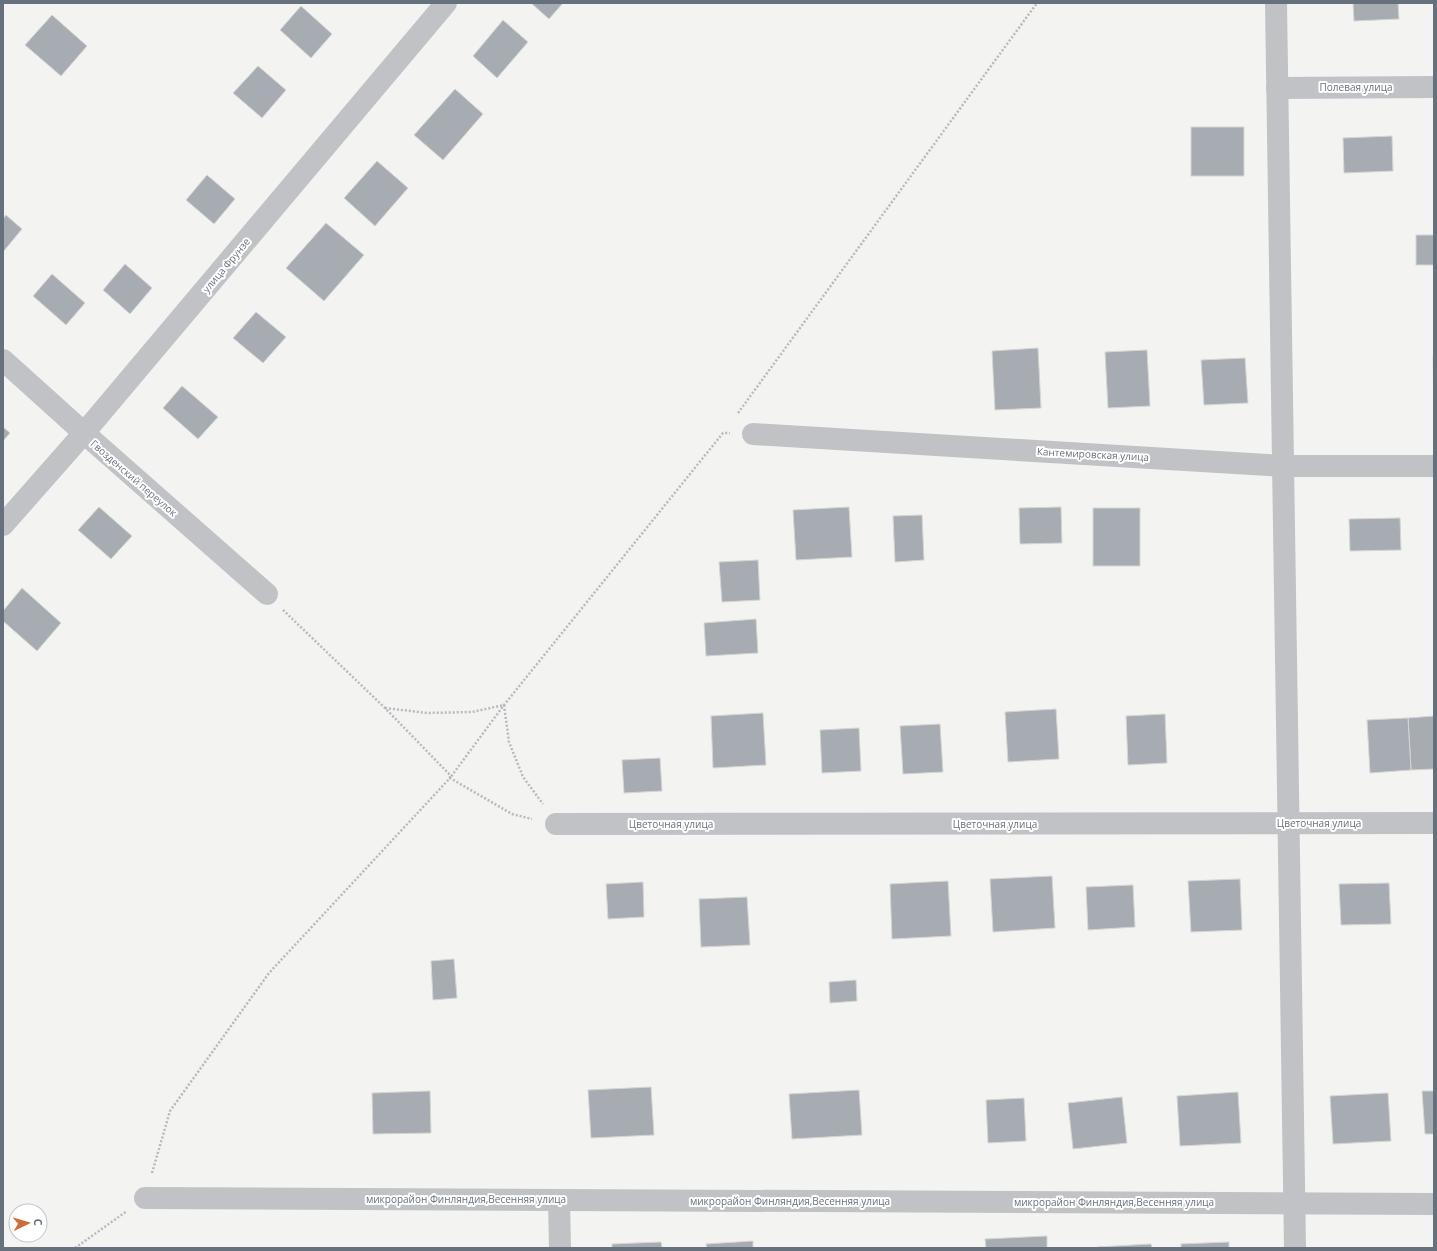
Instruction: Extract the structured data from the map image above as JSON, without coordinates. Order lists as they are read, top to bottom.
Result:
{
  "streets": {
    "street": [
      "Полевая улица",
      "улица Фрунзе",
      "Кантемировская улица",
      "Гвозденский переулок",
      "Цветочная улица",
      "микрорайон Финляндия,Весенняя улица"
    ]
  },
  "crossings": [
    ["улица Фрунзе", "Гвозденский переулок"]
  ],
  "north": "right"
}
